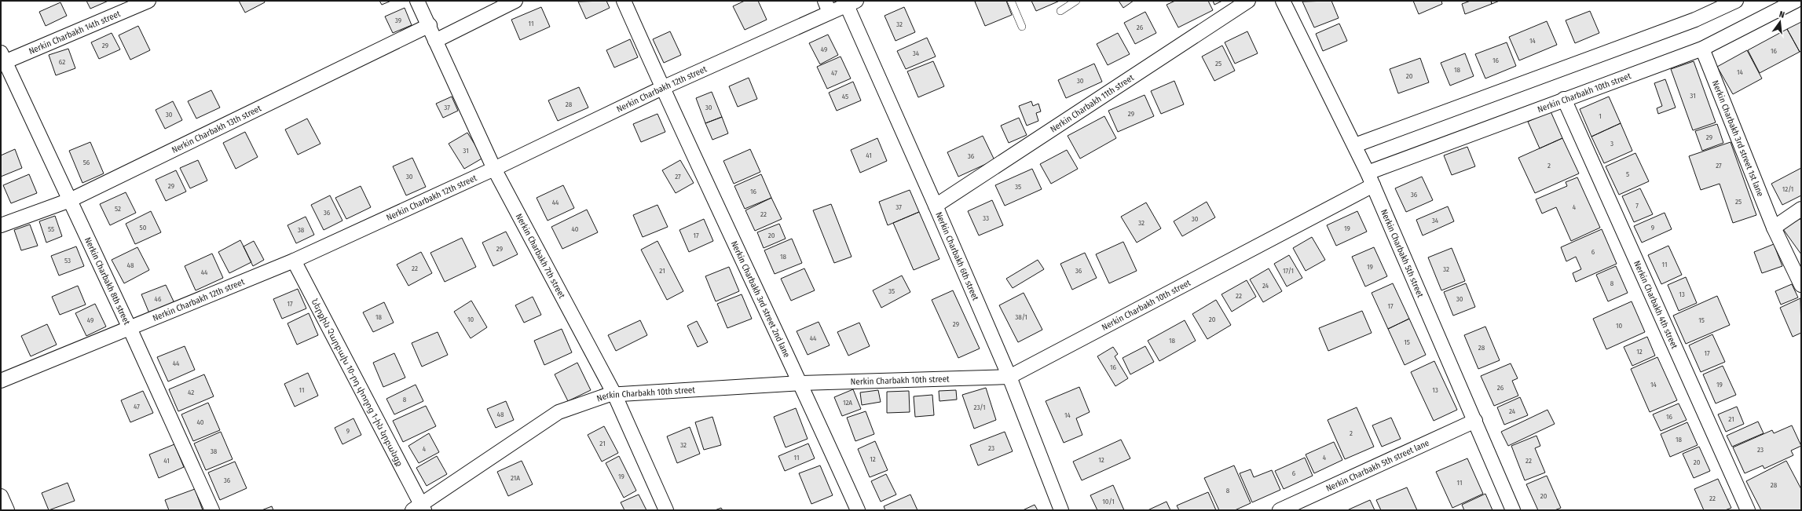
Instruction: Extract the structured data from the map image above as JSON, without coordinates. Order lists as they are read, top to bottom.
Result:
{
  "streets": {
    "street": [
      "Nerkin Charbakh 14th street",
      "Nerkin Charbakh 12th street",
      "Nerkin Charbakh 10th street",
      "Nerkin Charbakh 11th street",
      "Nerkin Charbakh 13th street",
      "Nerkin Charbakh 3rd street 1st lane",
      "Nerkin Charbakh 5th street",
      "Nerkin Charbakh 7th street",
      "Nerkin Charbakh 6th street",
      "Nerkin Charbakh 8th street",
      "Nerkin Charbakh 3rd street 2nd lane",
      "Nerkin Charbakh 4th street",
      "Ներքին Չարբախ 10-րդ փողոց 1-ին նրբանցք",
      "Nerkin Charbakh 5th street lane"
    ]
  },
  "crossings": [
    ["Nerkin Charbakh 14th street", "Nerkin Charbakh 8th street"],
    ["Nerkin Charbakh 12th street", "Nerkin Charbakh 7th street"],
    ["Nerkin Charbakh 12th street", "Nerkin Charbakh 6th street"],
    ["Nerkin Charbakh 12th street", "Nerkin Charbakh 8th street"],
    ["Nerkin Charbakh 12th street", "Nerkin Charbakh 3rd street 2nd lane"],
    ["Nerkin Charbakh 12th street", "Ներքին Չարբախ 10-րդ փողոց 1-ին նրբանցք"],
    ["Nerkin Charbakh 10th street", "Nerkin Charbakh 3rd street 1st lane"],
    ["Nerkin Charbakh 10th street", "Nerkin Charbakh 5th street"],
    ["Nerkin Charbakh 10th street", "Nerkin Charbakh 7th street"],
    ["Nerkin Charbakh 10th street", "Nerkin Charbakh 6th street"],
    ["Nerkin Charbakh 10th street", "Nerkin Charbakh 3rd street 2nd lane"],
    ["Nerkin Charbakh 10th street", "Nerkin Charbakh 4th street"],
    ["Nerkin Charbakh 10th street", "Ներքին Չարբախ 10-րդ փողոց 1-ին նրբանցք"],
    ["Nerkin Charbakh 11th street", "Nerkin Charbakh 6th street"],
    ["Nerkin Charbakh 13th street", "Nerkin Charbakh 7th street"],
    ["Nerkin Charbakh 13th street", "Nerkin Charbakh 8th street"],
    ["Nerkin Charbakh 5th street", "Nerkin Charbakh 5th street lane"]
  ],
  "house_numbers": [
    "39",
    "11",
    "32",
    "26",
    "14",
    "29",
    "49",
    "16",
    "34",
    "16",
    "62",
    "25",
    "18",
    "14",
    "47",
    "20",
    "30",
    "31",
    "45",
    "28",
    "37",
    "30",
    "29",
    "30",
    "1",
    "29",
    "3",
    "31",
    "41",
    "36",
    "56",
    "2",
    "27",
    "5",
    "30",
    "27",
    "29",
    "35",
    "12/1",
    "16",
    "36",
    "25",
    "44",
    "7",
    "37",
    "4",
    "52",
    "36",
    "22",
    "33",
    "30",
    "34",
    "32",
    "50",
    "9",
    "19",
    "55",
    "40",
    "38",
    "17",
    "20",
    "29",
    "6",
    "18",
    "53",
    "11",
    "48",
    "19",
    "22",
    "32",
    "21",
    "36",
    "17/1",
    "44",
    "8",
    "24",
    "35",
    "13",
    "22",
    "46",
    "30",
    "17",
    "17",
    "18",
    "38/1",
    "10",
    "20",
    "49",
    "15",
    "29",
    "10",
    "44",
    "18",
    "15",
    "28",
    "12",
    "17",
    "44",
    "16",
    "14",
    "19",
    "26",
    "11",
    "13",
    "42",
    "8",
    "12A",
    "47",
    "23/1",
    "24",
    "48",
    "14",
    "16",
    "21",
    "40",
    "9",
    "2",
    "18",
    "21",
    "32",
    "23",
    "4",
    "23",
    "38",
    "11",
    "4",
    "12",
    "12",
    "41",
    "22",
    "20",
    "6",
    "19",
    "21A",
    "36",
    "11",
    "28",
    "8",
    "20",
    "22",
    "10/1"
  ],
  "north": "top"
}
